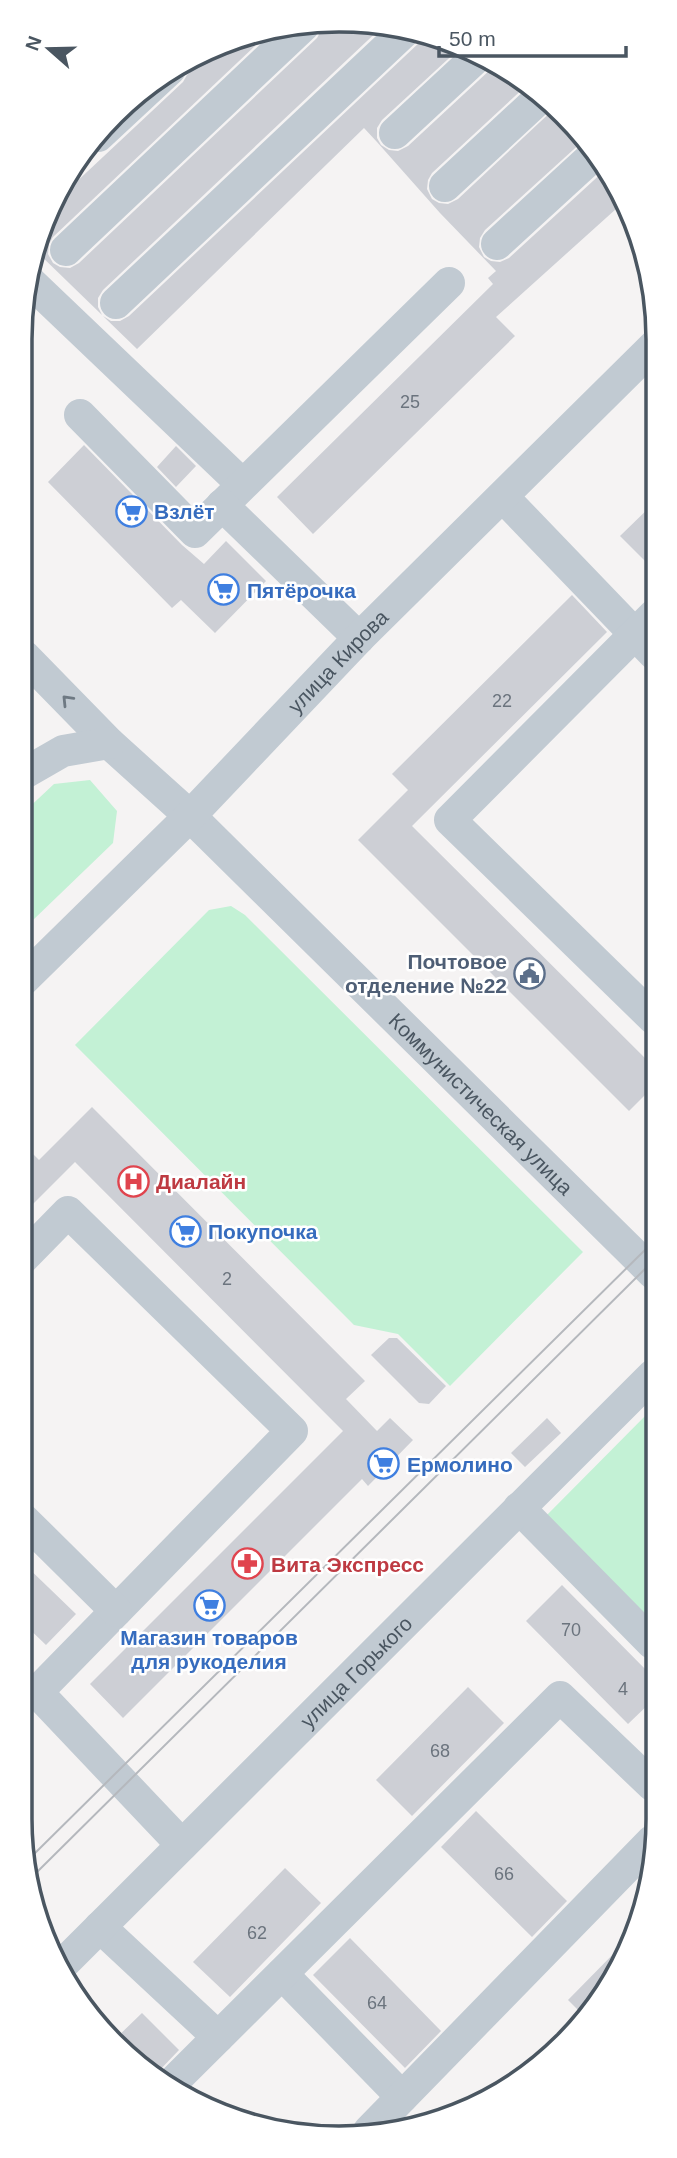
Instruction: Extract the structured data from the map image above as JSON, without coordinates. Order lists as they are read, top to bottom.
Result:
{
  "streets": {
    "street": ["улица Кирова", "Коммунистическая улица", "улица Горького"]
  },
  "crossings": [
    ["улица Кирова", "Коммунистическая улица"]
  ],
  "places": {
    "supermarket": [
      "Взлёт",
      "Пятёрочка",
      "Покупочка",
      "Ермолино",
      "Магазин товаров для рукоделия"
    ],
    "public building": ["Почтовое отделение №22"],
    "hospital": ["Диалайн"],
    "pharmacy": ["Вита Экспресс"]
  },
  "house_numbers": [
    "25",
    "22",
    "2",
    "70",
    "4",
    "68",
    "66",
    "62",
    "64"
  ],
  "scale_bar": "50 m",
  "north": "left"
}
